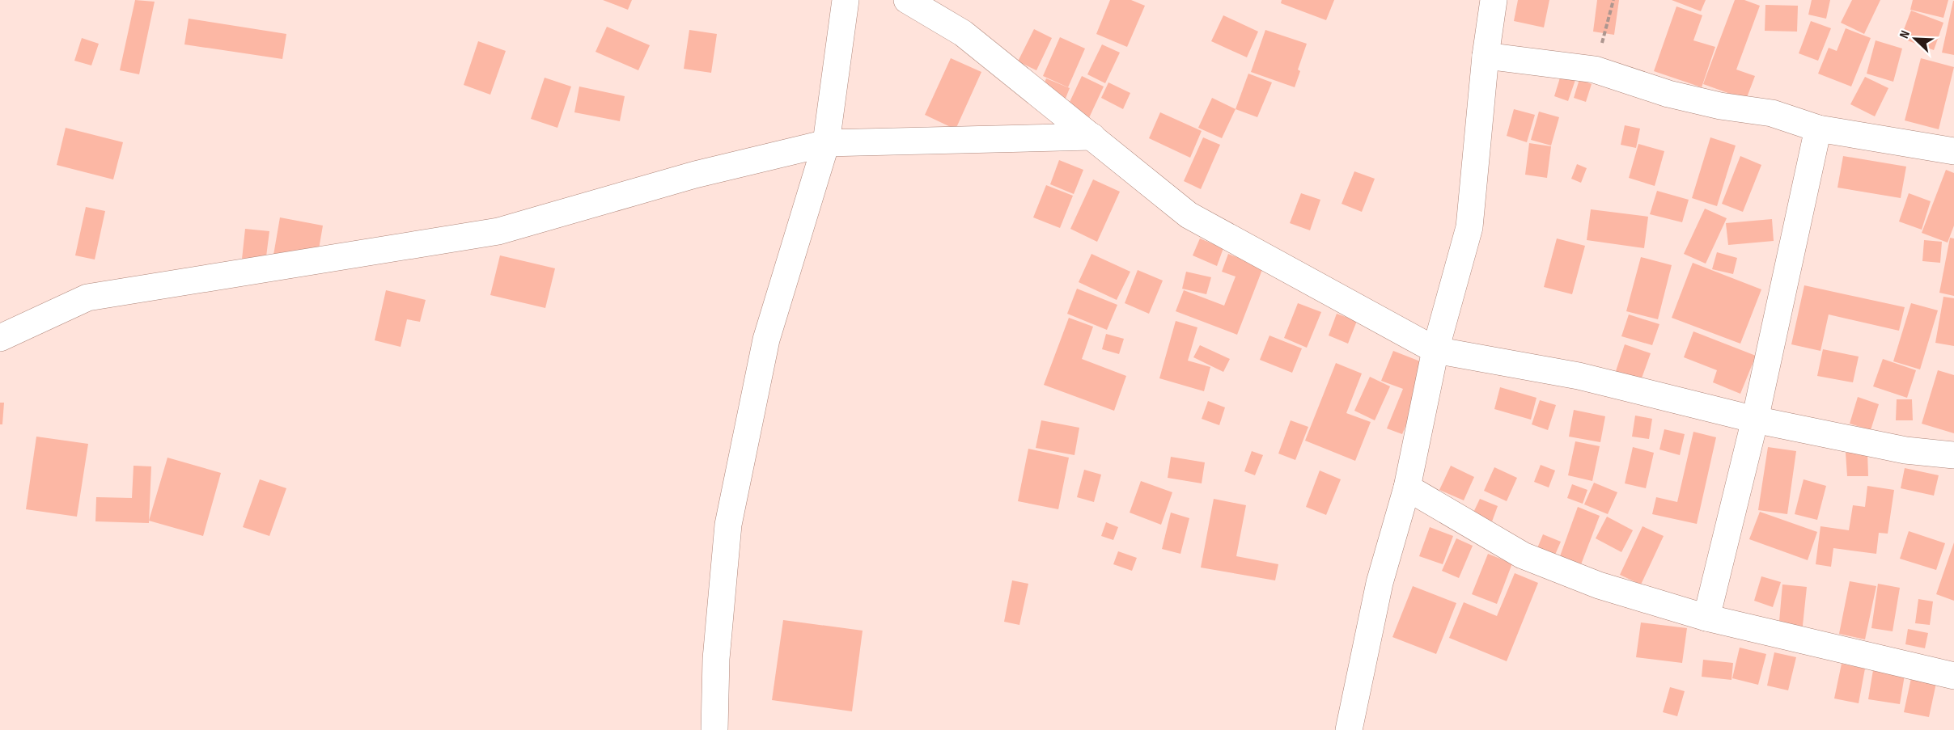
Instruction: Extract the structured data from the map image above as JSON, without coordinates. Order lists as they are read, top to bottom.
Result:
{
  "north": "top left"
}
